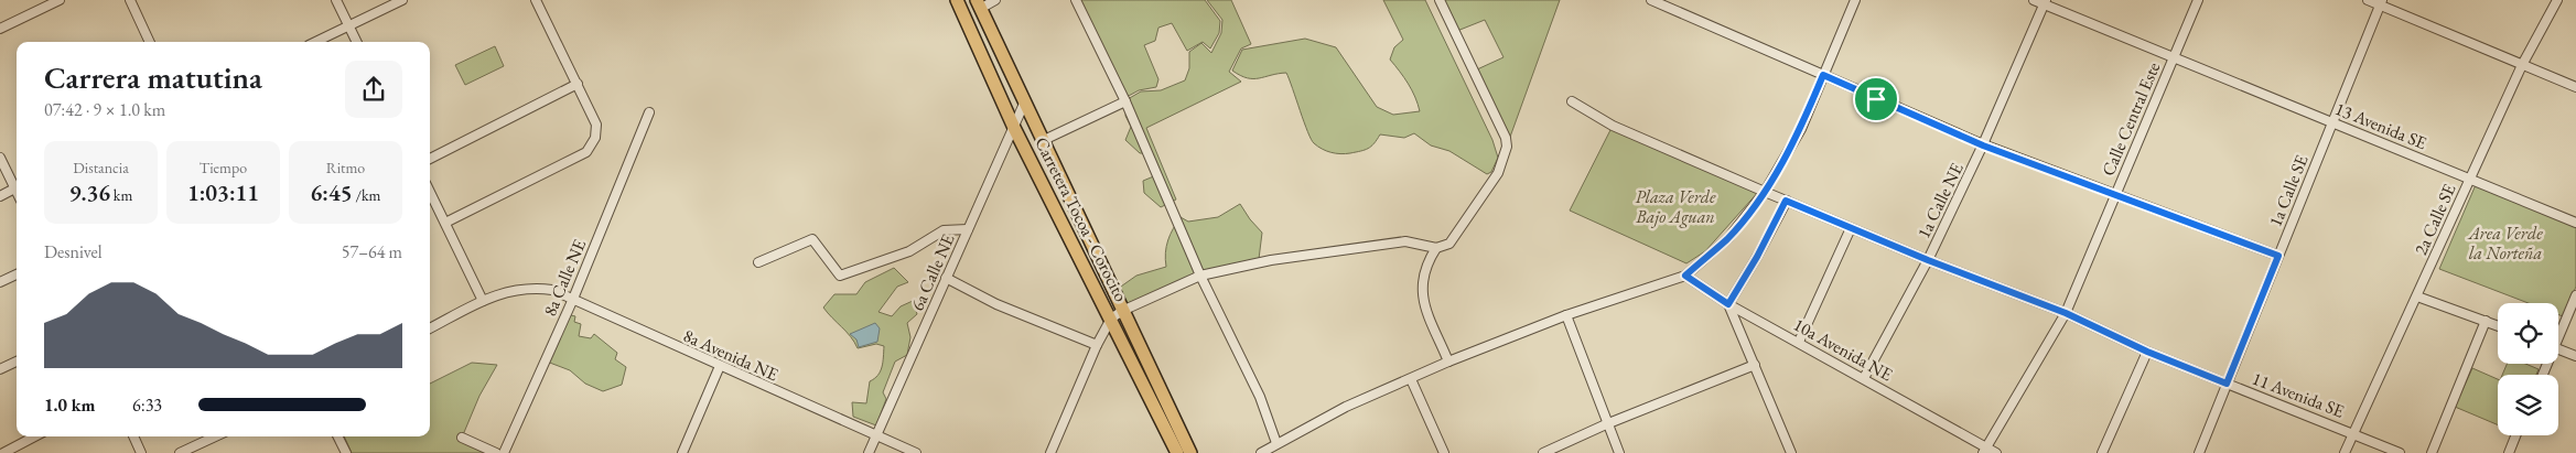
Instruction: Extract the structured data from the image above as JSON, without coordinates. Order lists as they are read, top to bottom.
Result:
{
  "streets": {
    "main road": ["Carretera Tocoa - Corocito"],
    "street": [
      "Calle Central Este",
      "13 Avenida SE",
      "1a Calle SE",
      "1a Calle NE",
      "2a Calle SE",
      "6a Calle NE",
      "8a Calle NE",
      "10a Avenida NE",
      "8a Avenida NE",
      "11 Avenida SE"
    ]
  },
  "crossings": [
    ["Calle Central Este", "13 Avenida SE"],
    ["Calle Central Este", "10a Avenida NE"],
    ["Calle Central Este", "11 Avenida SE"],
    ["13 Avenida SE", "1a Calle SE"],
    ["13 Avenida SE", "1a Calle NE"],
    ["13 Avenida SE", "2a Calle SE"],
    ["1a Calle SE", "11 Avenida SE"],
    ["1a Calle NE", "10a Avenida NE"],
    ["1a Calle NE", "11 Avenida SE"],
    ["Carretera Tocoa - Corocito", "6a Calle NE"],
    ["2a Calle SE", "11 Avenida SE"],
    ["6a Calle NE", "8a Avenida NE"],
    ["8a Calle NE", "8a Avenida NE"]
  ],
  "parks": ["Plaza Verde Bajo Aguan", "Area Verde la Norteña"],
  "page": {
    "heading": ["Carrera matutina", "07:42 · 9 × 1.0 km"],
    "stats": [
      ["Distancia", "9.36 km"],
      ["Tiempo", "1:03:11"],
      ["Ritmo", "6:45 /km"]
    ],
    "chart": ["Desnivel", "57–64 m"],
    "list": [
      {
        "name": "1.0 km",
        "note": "6:33"
      }
    ]
  }
}
